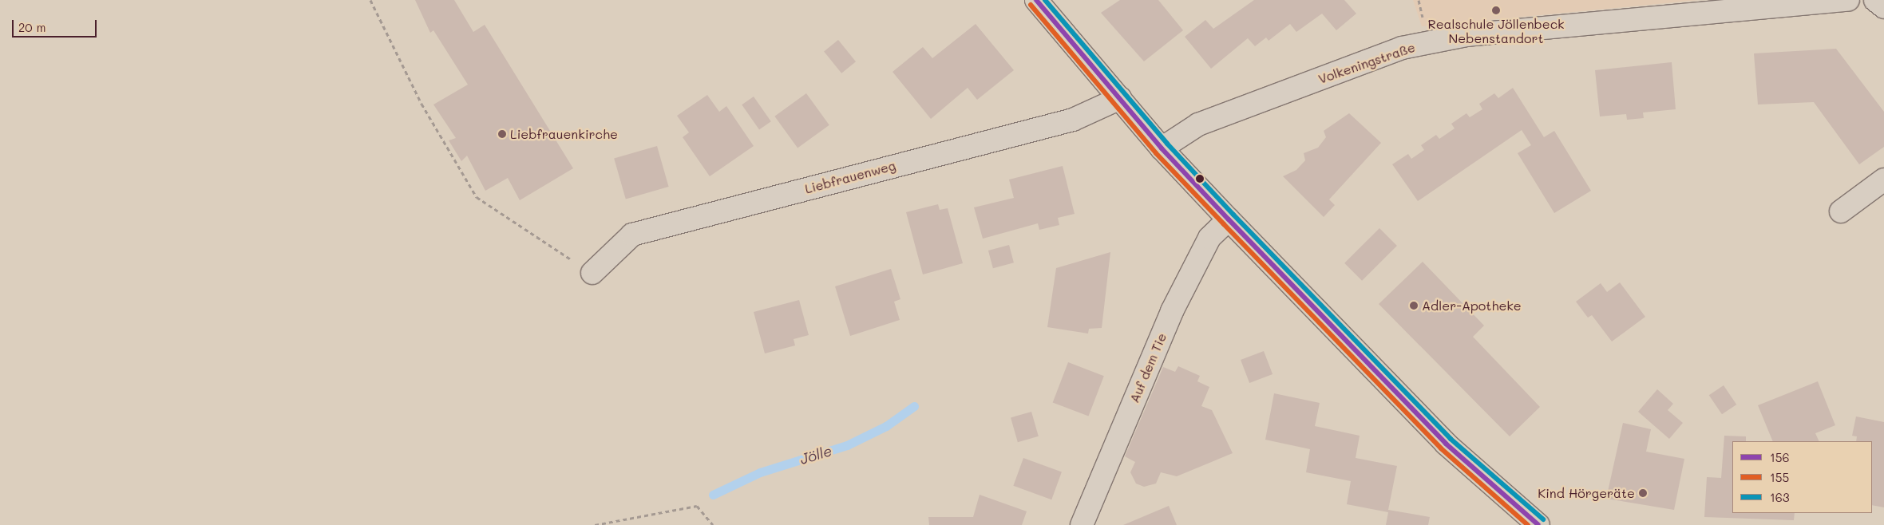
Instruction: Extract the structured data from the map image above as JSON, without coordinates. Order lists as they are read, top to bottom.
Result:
{
  "streets": {
    "street": ["Volkeningstraße", "Liebfrauenweg", "Auf dem Tie"]
  },
  "water": ["Jölle"],
  "places": [
    "Realschule Jöllenbeck Nebenstandort",
    "Liebfrauenkirche",
    "Adler-Apotheke",
    "Kind Hörgeräte"
  ],
  "lines": ["transit line 156", "transit line 163", "transit line 155"],
  "legend": ["156", "155", "163"],
  "scale_bar": "20 m"
}
